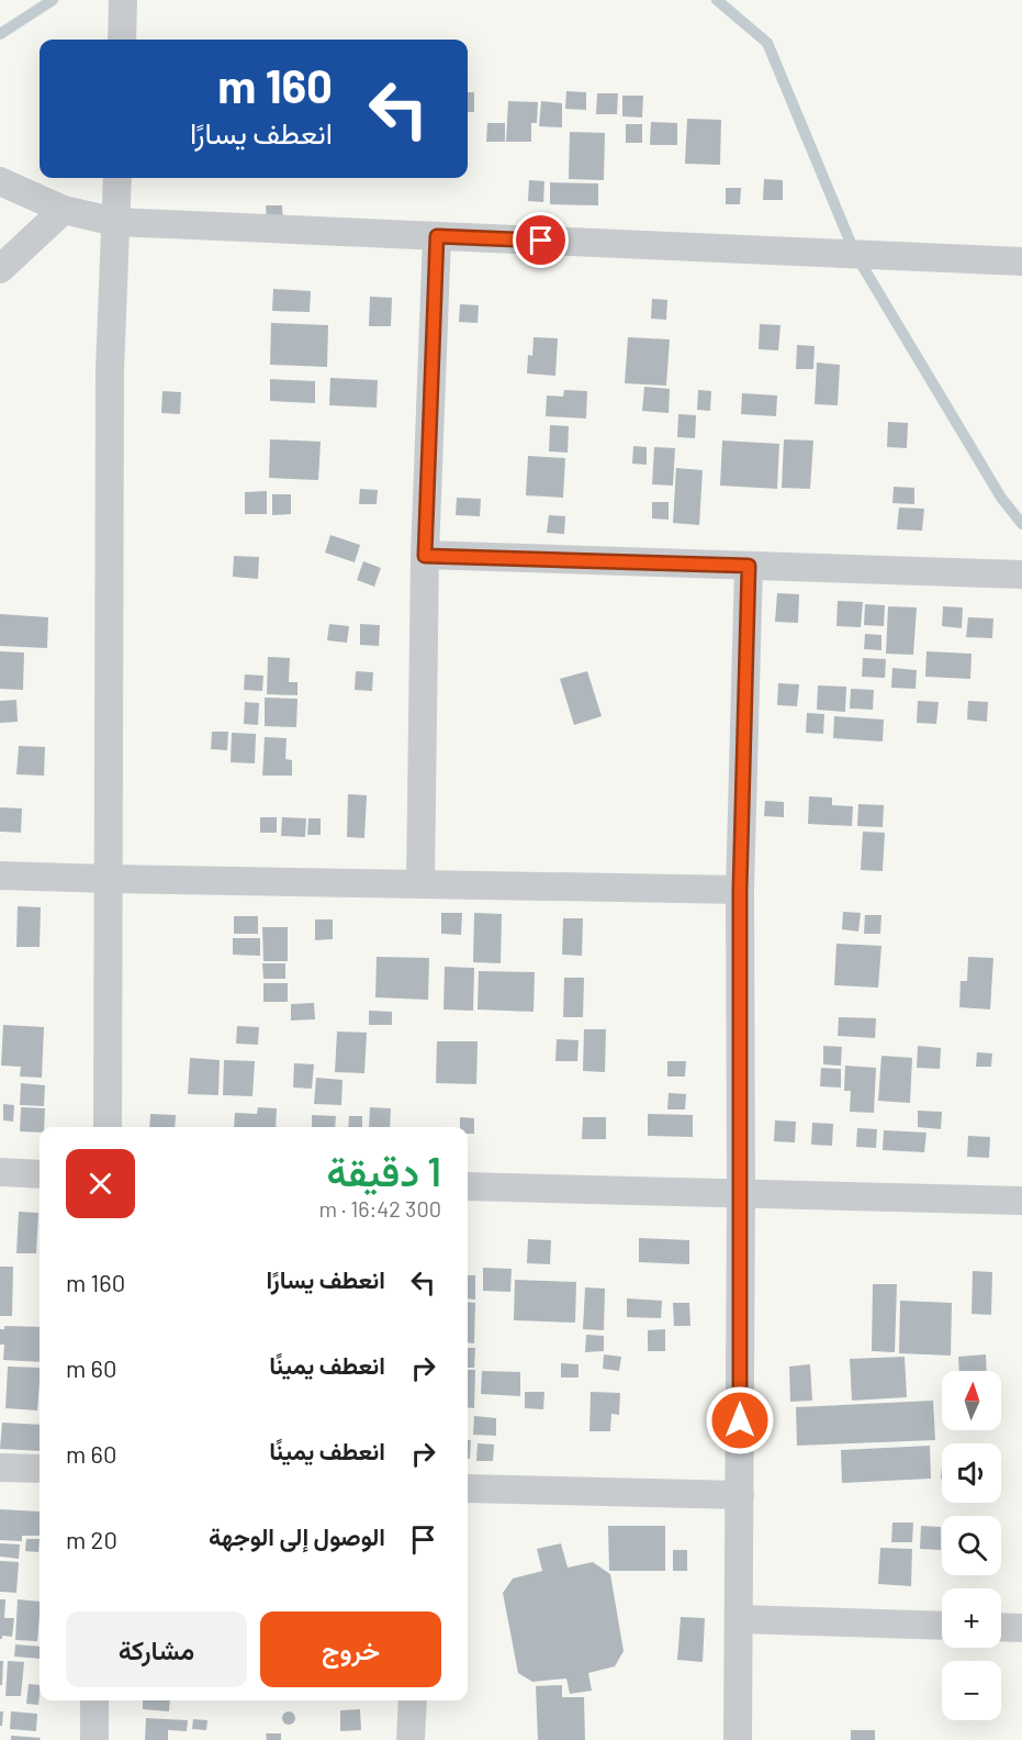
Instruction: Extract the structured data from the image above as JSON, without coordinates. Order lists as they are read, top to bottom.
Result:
{
  "north": "top",
  "page": {
    "turn": ["160 m", "انعطف يسارًا"],
    "heading": ["1 دقيقة", "300 m · 16:42"],
    "list": [
      {
        "name": "انعطف يسارًا",
        "value": "160 m"
      },
      {
        "name": "انعطف يمينًا",
        "value": "60 m"
      },
      {
        "name": "انعطف يمينًا",
        "value": "60 m"
      },
      {
        "name": "الوصول إلى الوجهة",
        "value": "20 m"
      }
    ],
    "map_buttons": ["+", "−"],
    "buttons": ["خروج", "مشاركة"]
  }
}
